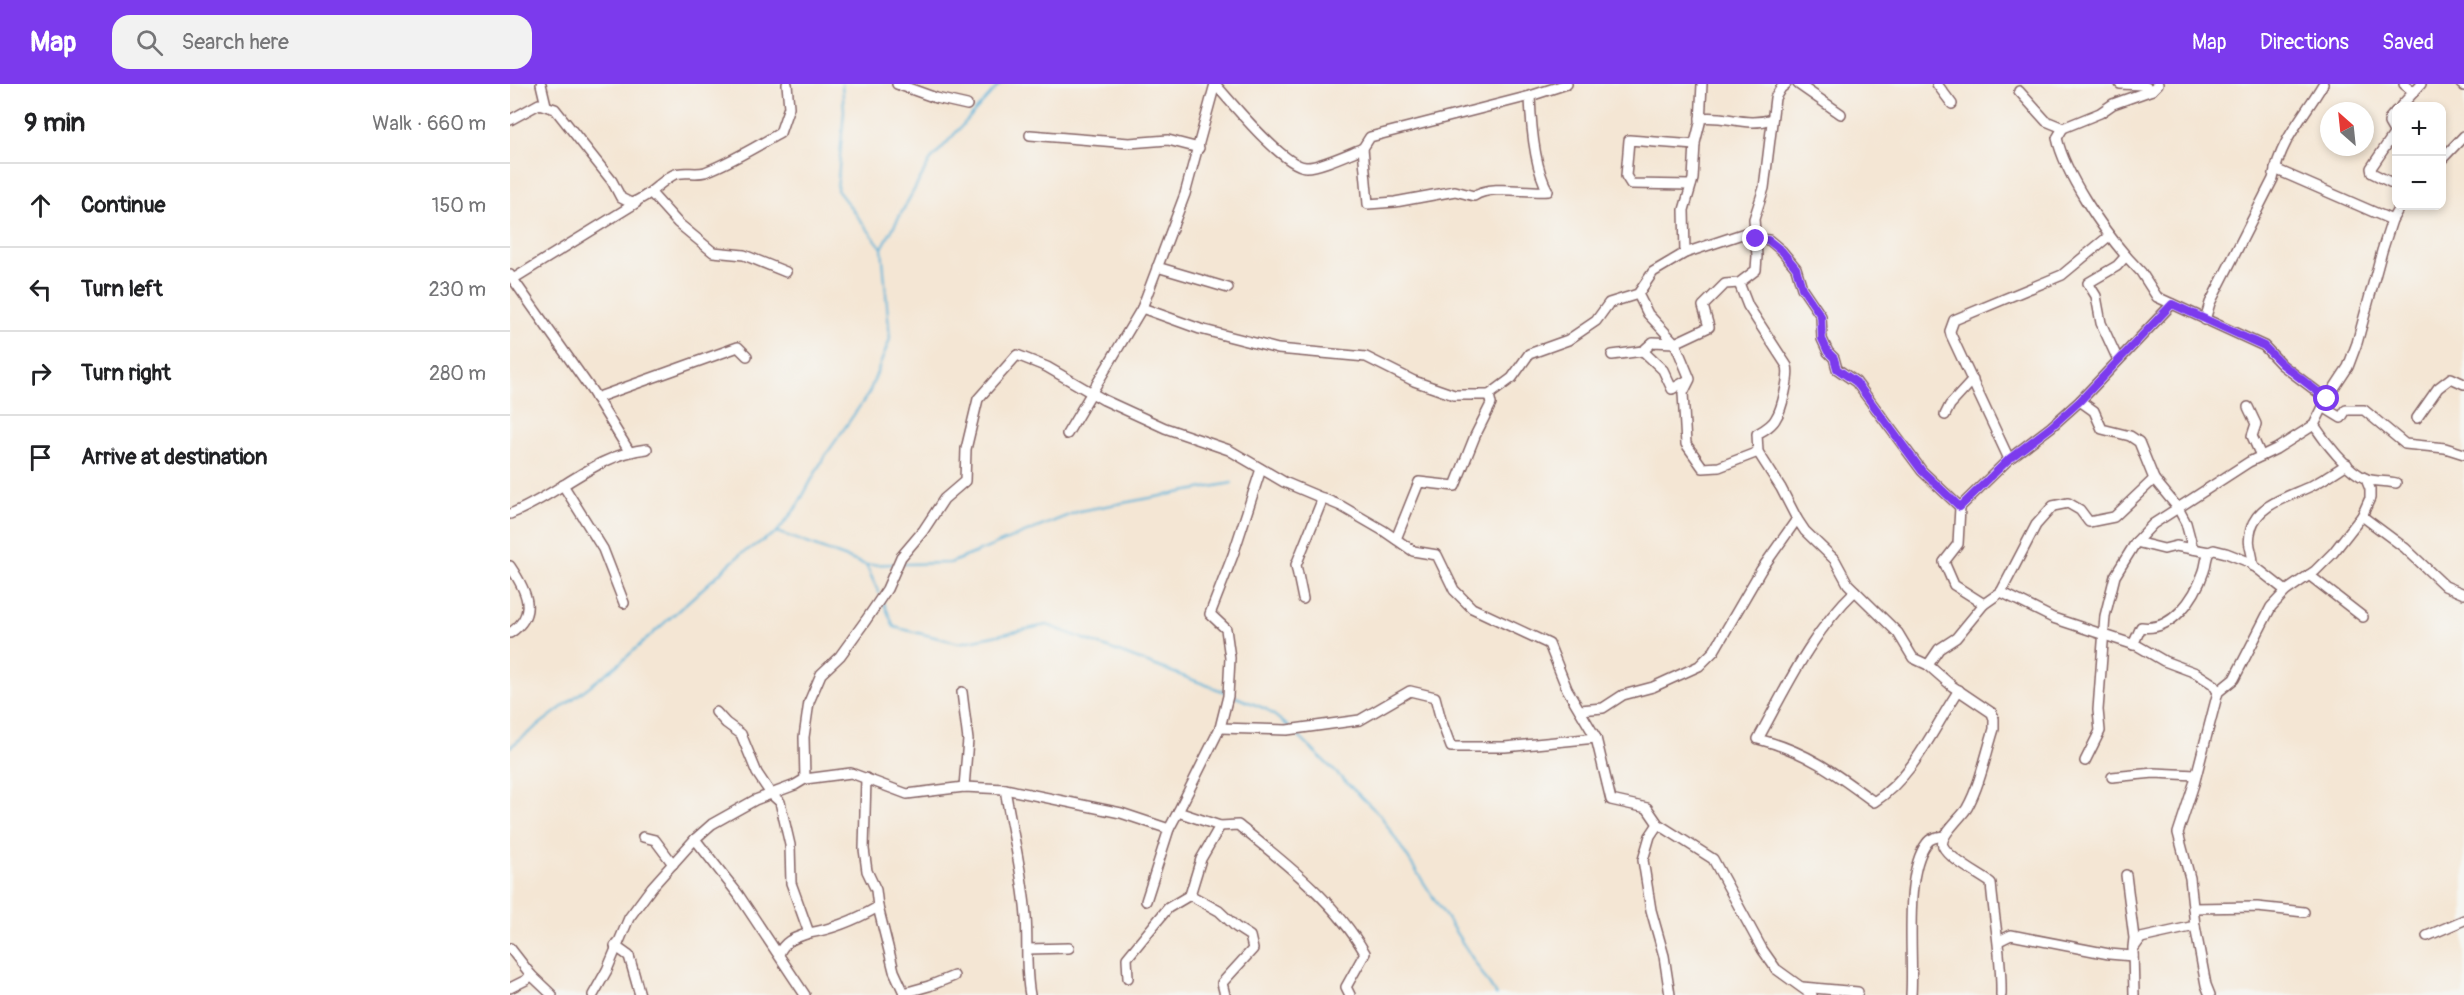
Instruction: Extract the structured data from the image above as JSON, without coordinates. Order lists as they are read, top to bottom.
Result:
{
  "north": "top left",
  "page": {
    "header": "Map",
    "search": "Search here",
    "nav": ["Map", "Directions", "Saved"],
    "heading": ["9 min", "Walk · 660 m"],
    "map_buttons": ["+", "−"],
    "list": [
      ["Continue", "150 m"],
      ["Turn left", "230 m"],
      ["Turn right", "280 m"],
      "Arrive at destination"
    ]
  }
}
